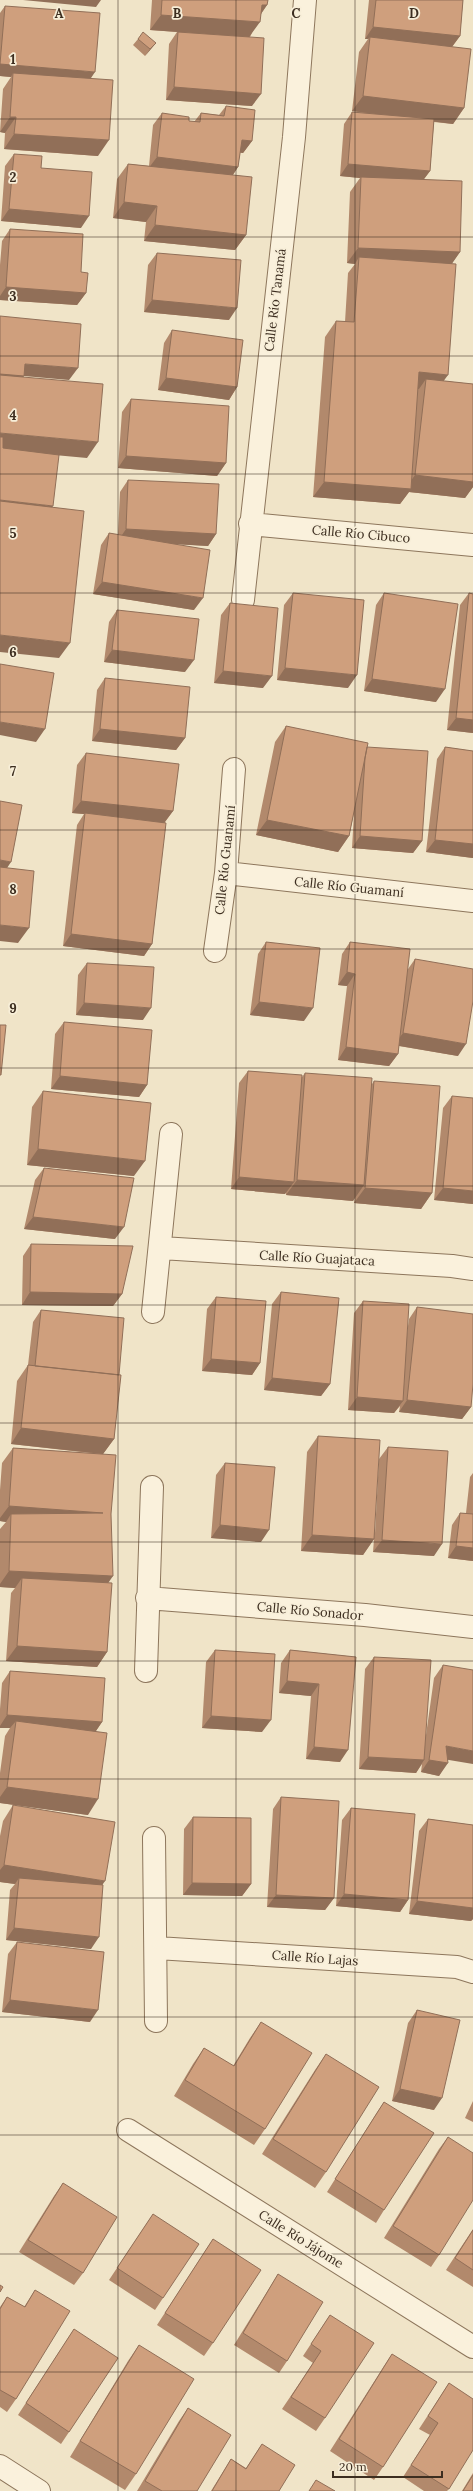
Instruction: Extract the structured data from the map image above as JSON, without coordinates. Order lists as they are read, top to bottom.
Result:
{
  "streets": {
    "street": [
      "Calle Río Tanamá",
      "Calle Río Cibuco",
      "Calle Río Guanamí",
      "Calle Río Guamaní",
      "Calle Río Guajataca",
      "Calle Río Sonador",
      "Calle Río Lajas",
      "Calle Río Jájome"
    ]
  },
  "crossings": [
    ["Calle Río Tanamá", "Calle Río Cibuco"],
    ["Calle Río Guanamí", "Calle Río Guamaní"]
  ],
  "scale_bar": "20 m",
  "grid": {
    "columns": [
      "A",
      "B",
      "C",
      "D"
    ],
    "rows": [
      "1",
      "2",
      "3",
      "4",
      "5",
      "6",
      "7",
      "8",
      "9"
    ]
  }
}
